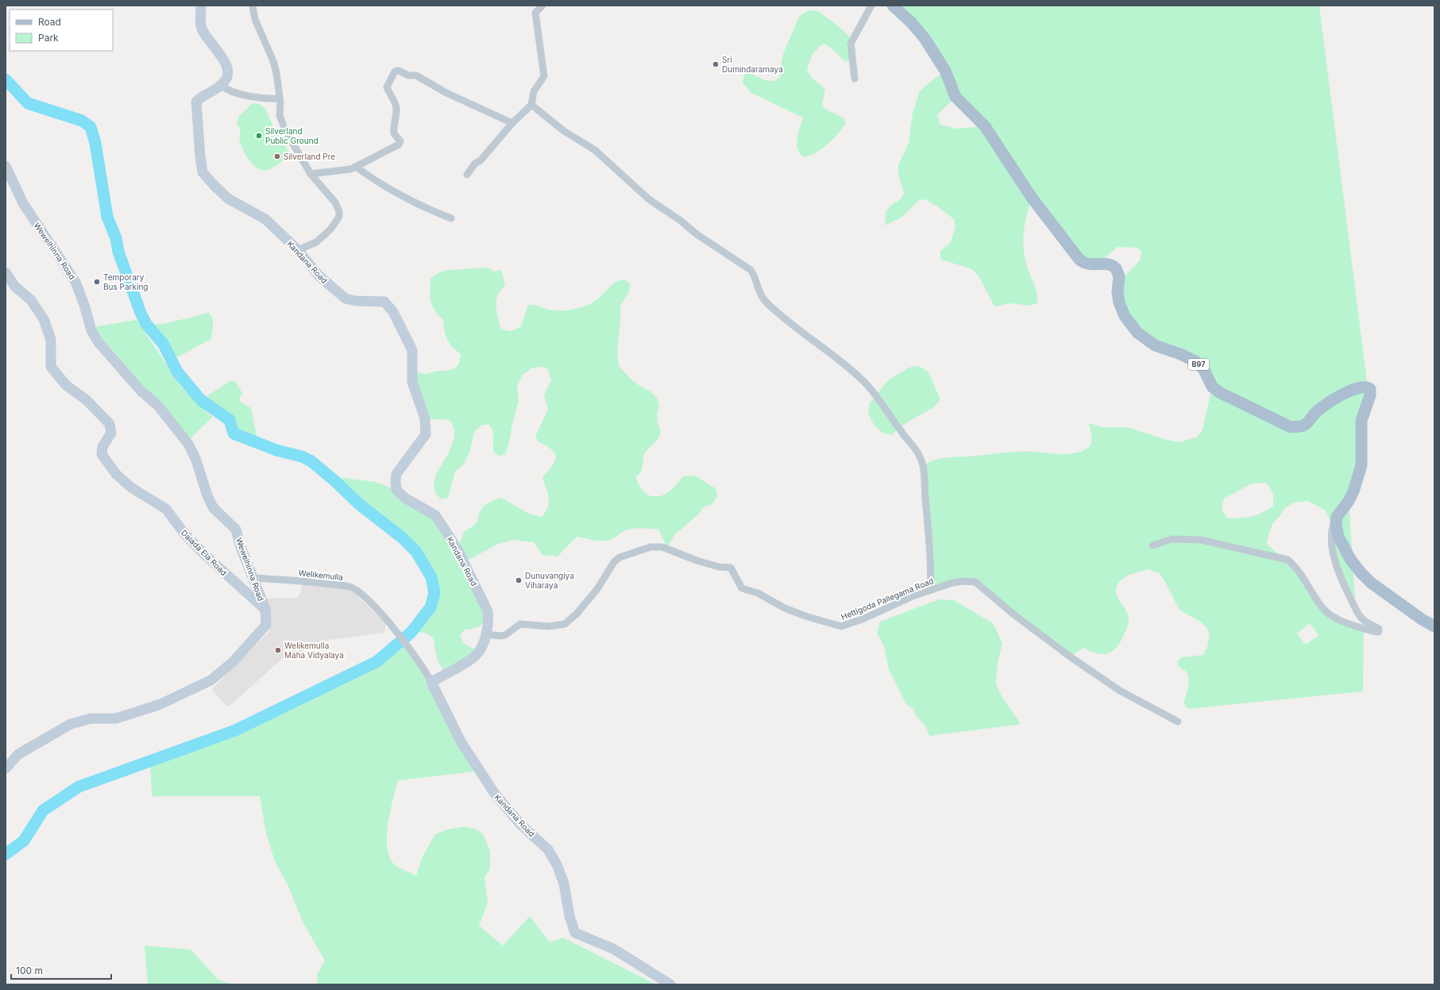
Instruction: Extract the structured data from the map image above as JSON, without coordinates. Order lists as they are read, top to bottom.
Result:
{
  "streets": {
    "main road": ["B97"],
    "street": [
      "Wewelhinna Road",
      "Kandana Road",
      "Dalada Ela Road",
      "Welikemulla",
      "Hettigoda Pallegama Road"
    ]
  },
  "crossings": [
    ["Wewelhinna Road", "Dalada Ela Road"],
    ["Wewelhinna Road", "Welikemulla"],
    ["Kandana Road", "Welikemulla"],
    ["Kandana Road", "Hettigoda Pallegama Road"]
  ],
  "places": [
    "Sri Dumindaramaya",
    "Silverland Public Ground",
    "Silverland Pre",
    "Temporary Bus Parking",
    "Dunuvangiya Viharaya",
    "Welikemulla Maha Vidyalaya"
  ],
  "legend": ["Road", "Park"],
  "scale_bar": "100 m"
}
